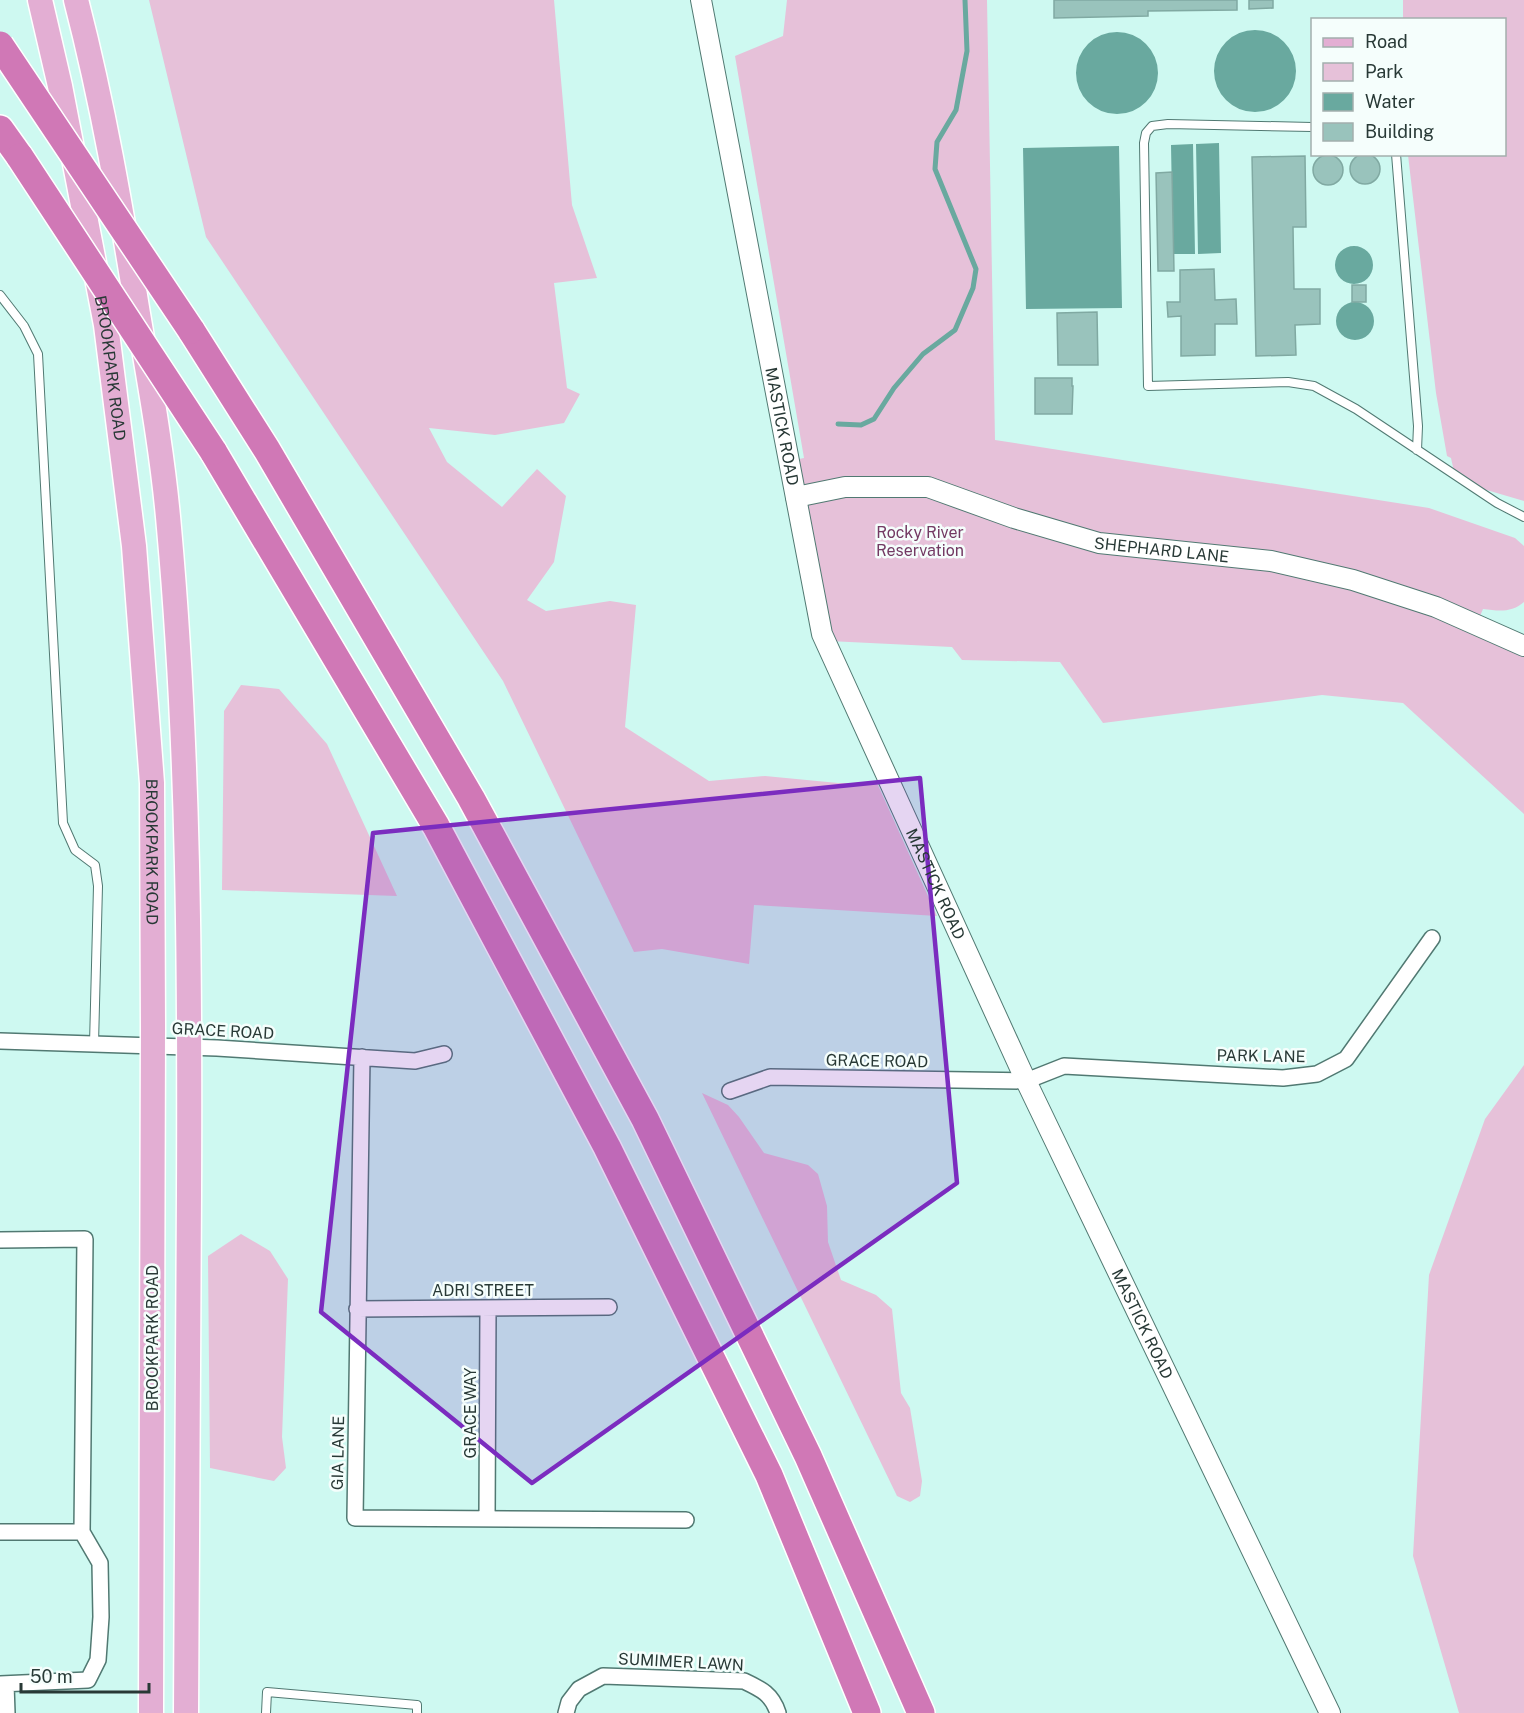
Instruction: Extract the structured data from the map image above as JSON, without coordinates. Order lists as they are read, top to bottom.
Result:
{
  "streets": {
    "main road": ["BROOKPARK ROAD"],
    "street": [
      "MASTICK ROAD",
      "SHEPHARD LANE",
      "GRACE ROAD",
      "PARK LANE",
      "ADRI STREET",
      "GRACE WAY",
      "GIA LANE",
      "SUMIMER LAWN"
    ]
  },
  "crossings": [
    ["BROOKPARK ROAD", "GRACE ROAD"],
    ["MASTICK ROAD", "SHEPHARD LANE"],
    ["MASTICK ROAD", "GRACE ROAD"],
    ["MASTICK ROAD", "PARK LANE"],
    ["GRACE ROAD", "PARK LANE"],
    ["GRACE ROAD", "GIA LANE"],
    ["ADRI STREET", "GRACE WAY"],
    ["ADRI STREET", "GIA LANE"],
    ["GRACE WAY", "GIA LANE"]
  ],
  "parks": ["Rocky River Reservation"],
  "legend": [
    "Road",
    "Park",
    "Water",
    "Building"
  ],
  "scale_bar": "50 m"
}
